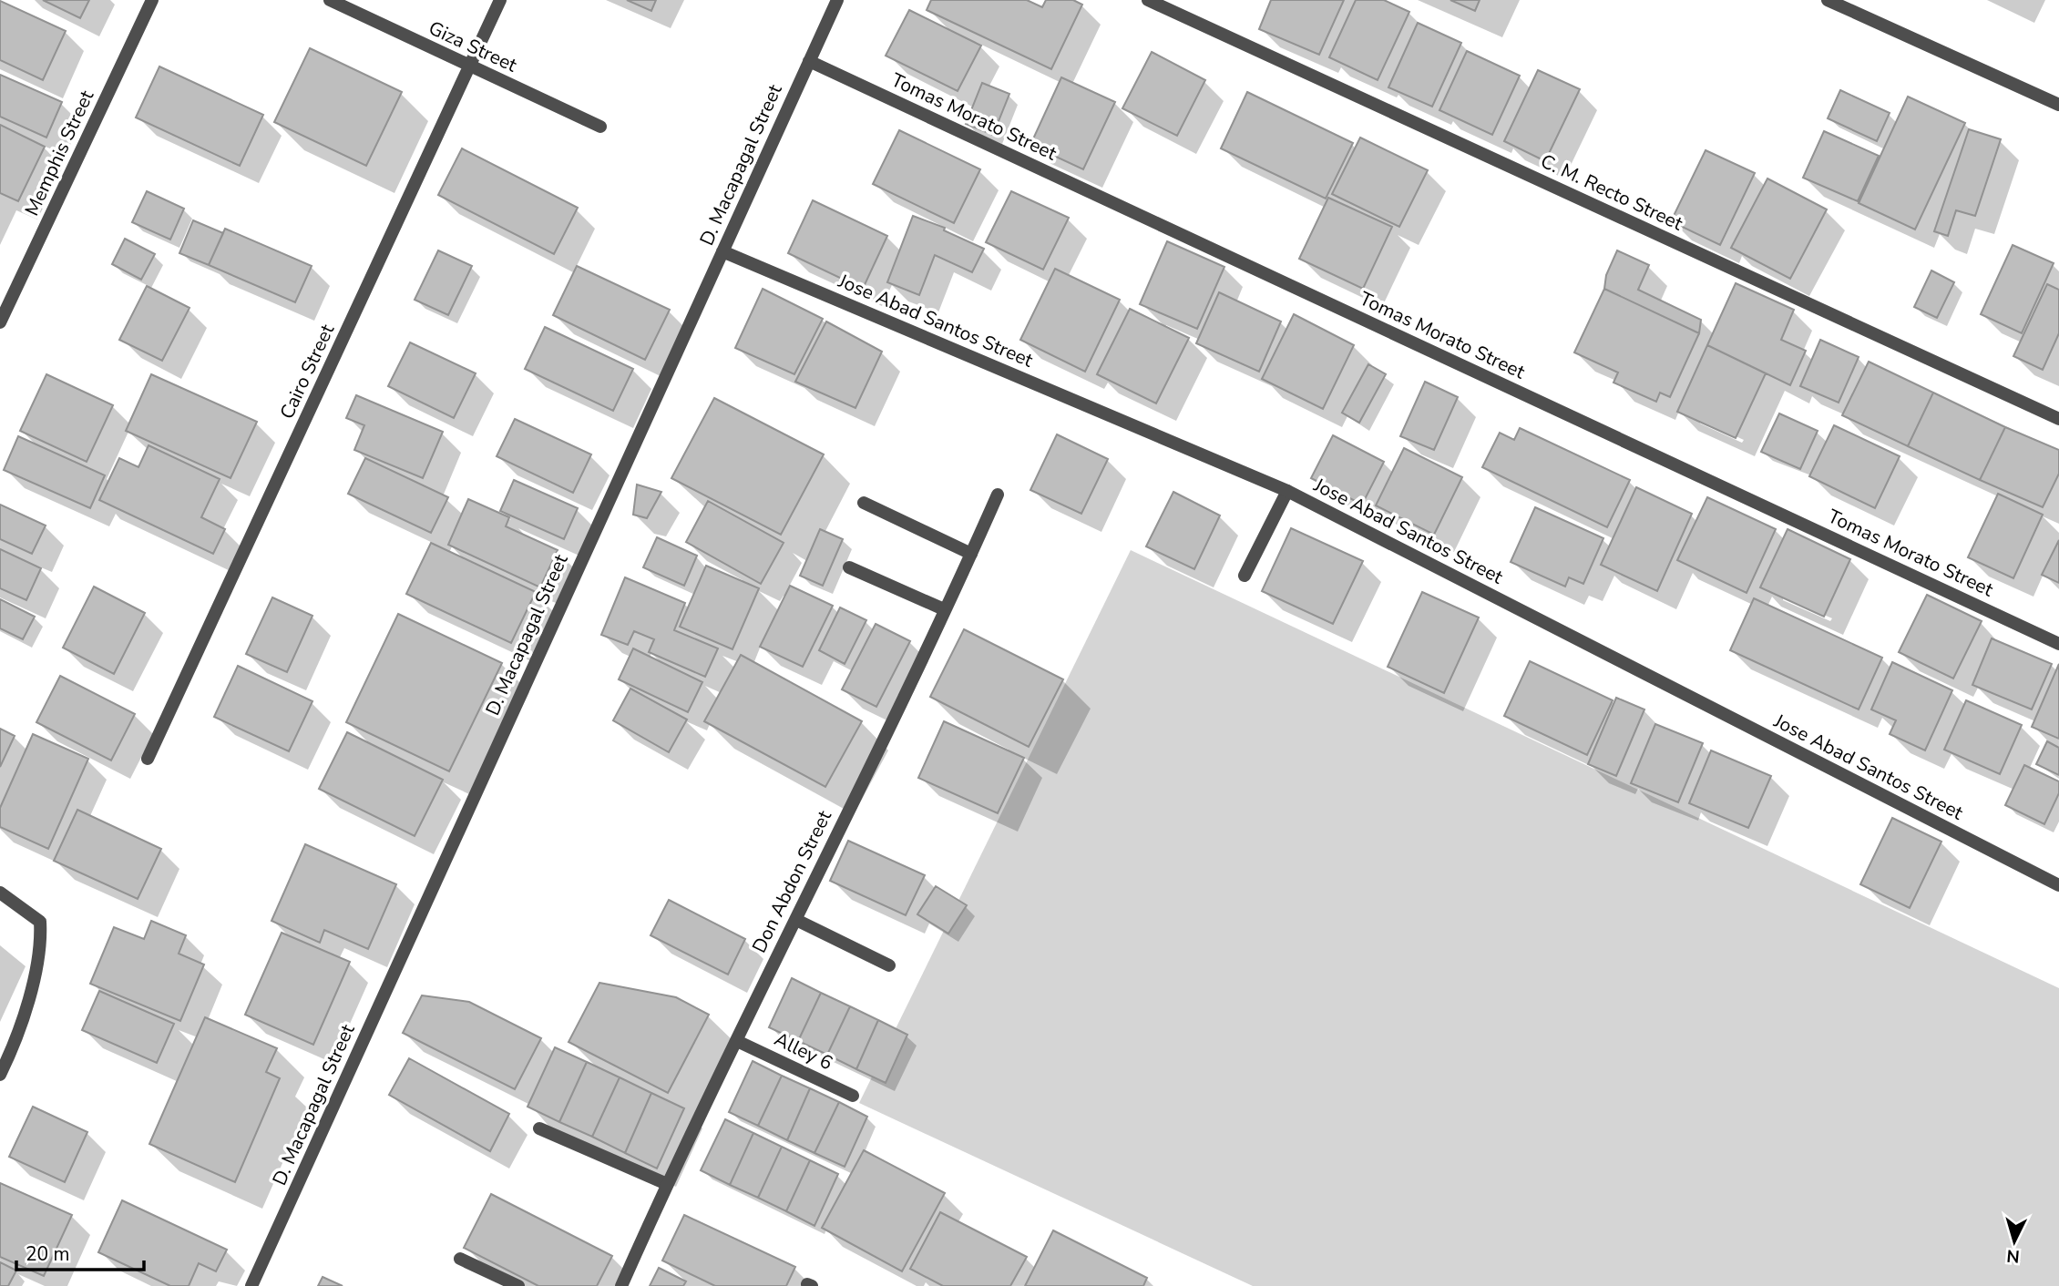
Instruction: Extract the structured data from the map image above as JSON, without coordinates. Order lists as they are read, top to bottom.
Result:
{
  "streets": {
    "street": [
      "Giza Street",
      "Tomas Morato Street",
      "Memphis Street",
      "D. Macapagal Street",
      "C. M. Recto Street",
      "Jose Abad Santos Street",
      "Cairo Street",
      "Don Abdon Street",
      "Alley 6"
    ]
  },
  "crossings": [
    ["Giza Street", "Cairo Street"],
    ["Tomas Morato Street", "D. Macapagal Street"],
    ["D. Macapagal Street", "Jose Abad Santos Street"],
    ["Don Abdon Street", "Alley 6"]
  ],
  "scale_bar": "20 m",
  "north": "bottom"
}
